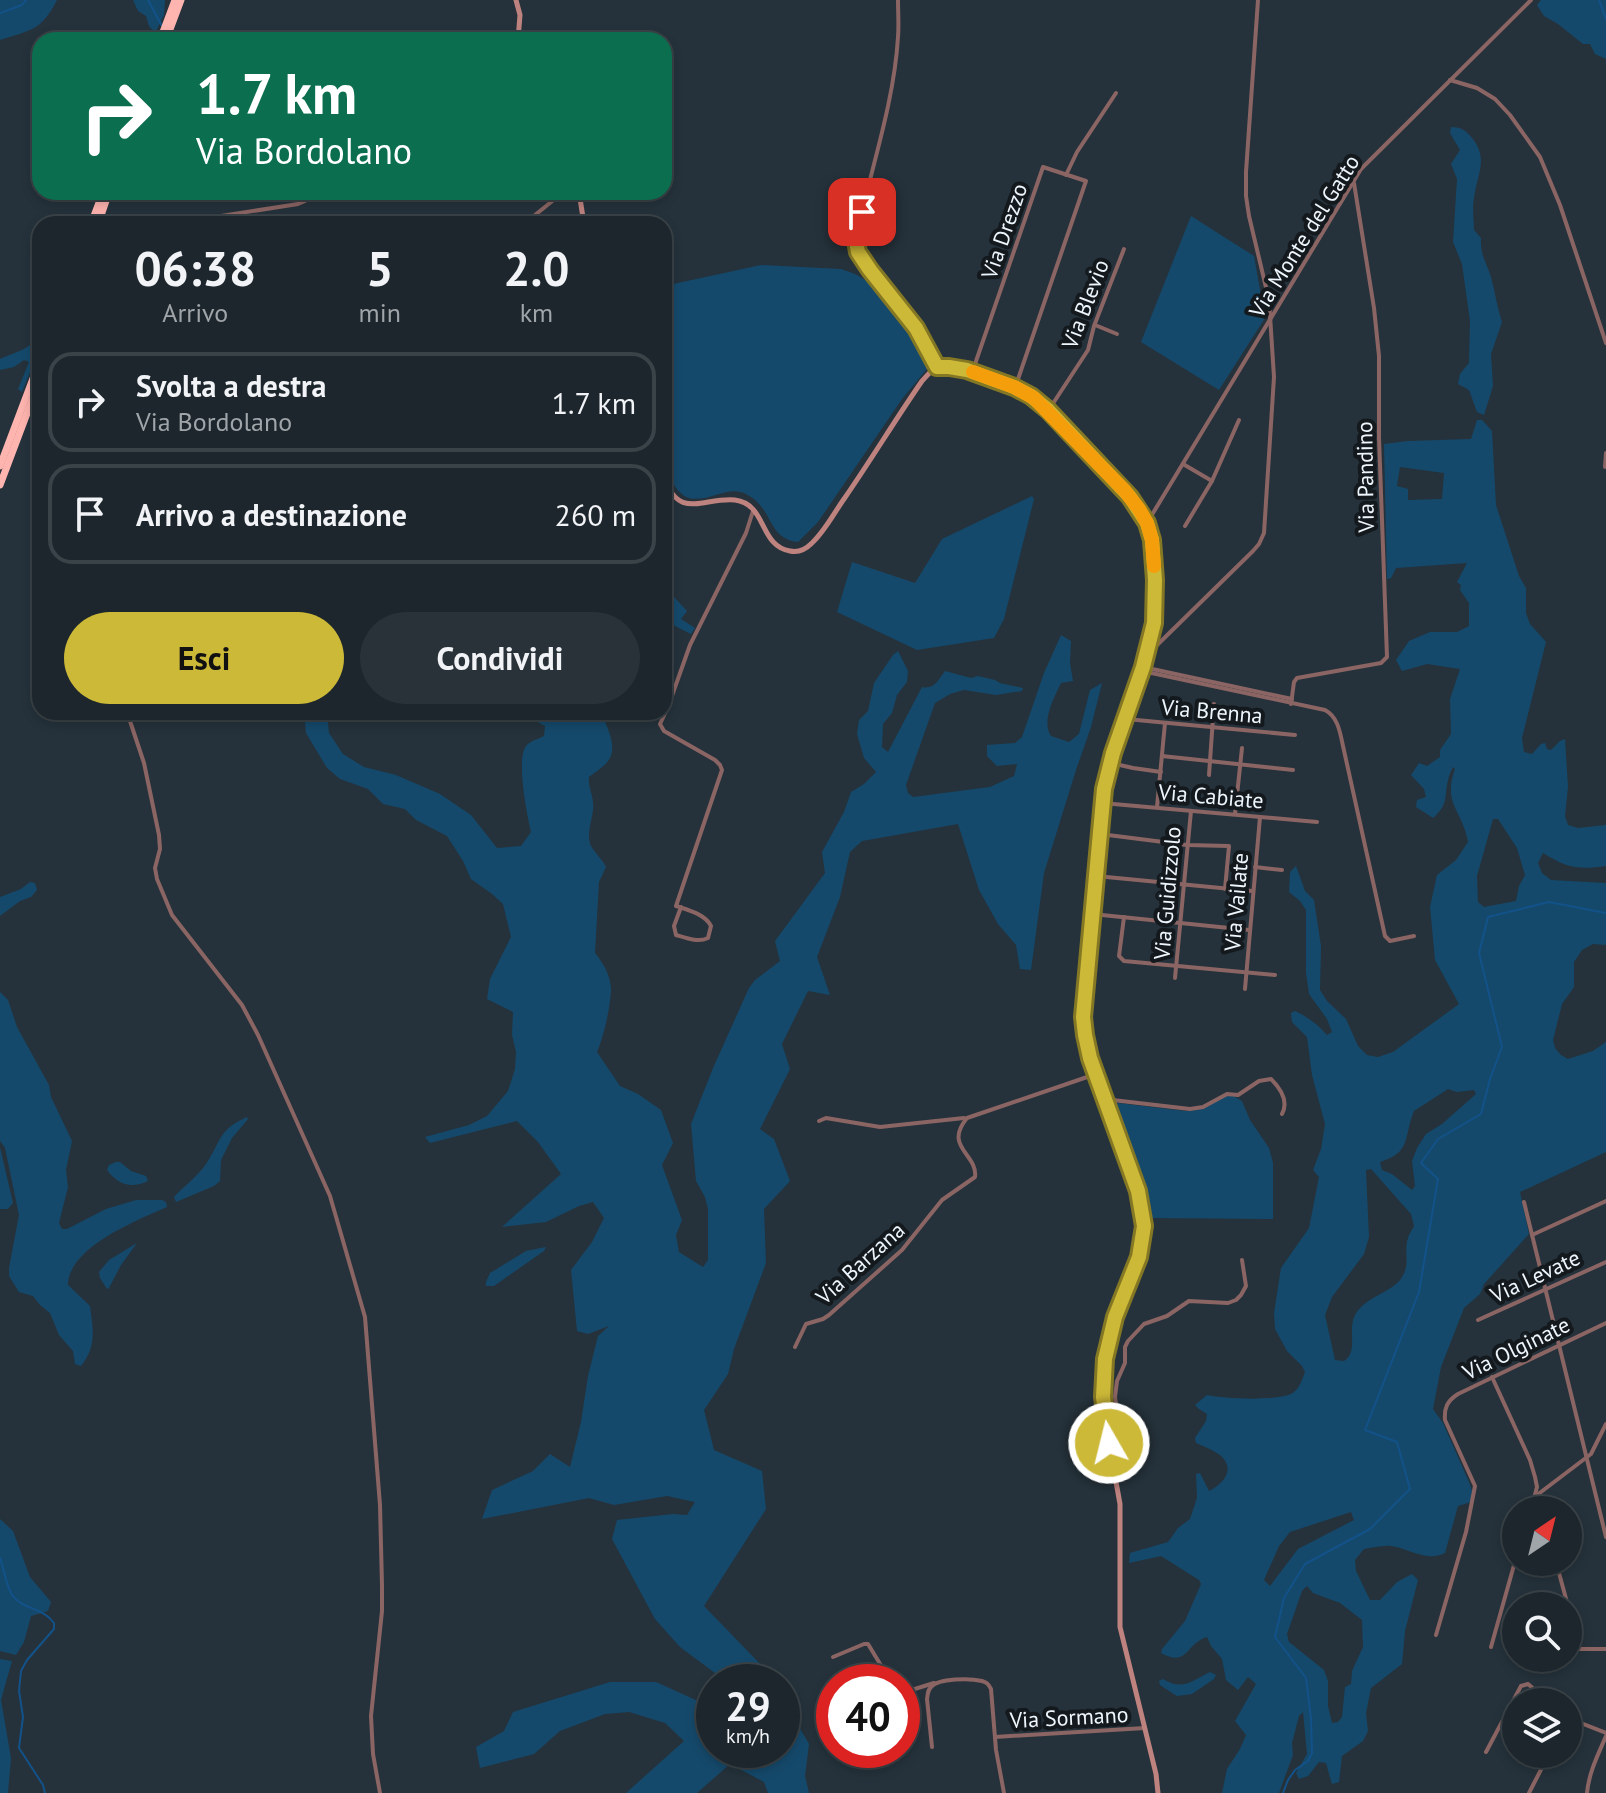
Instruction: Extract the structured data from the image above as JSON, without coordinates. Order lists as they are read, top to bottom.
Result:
{
  "streets": {
    "street": [
      "Via Drezzo",
      "Via Monte del Gatto",
      "Via Blevio",
      "Via Pandino",
      "Via Brenna",
      "Via Cabiate",
      "Via Guidizzolo",
      "Via Vailate",
      "Via Barzana",
      "Via Levate",
      "Via Olginate",
      "Via Sormano"
    ]
  },
  "crossings": [
    ["Via Monte del Gatto", "Via Pandino"],
    ["Via Cabiate", "Via Guidizzolo"],
    ["Via Cabiate", "Via Vailate"]
  ],
  "north": "top right",
  "page": {
    "turn": ["1.7 km", "Via Bordolano"],
    "eta": [
      "06:38",
      "Arrivo",
      "5",
      "min",
      "2.0",
      "km"
    ],
    "list": [
      {
        "name": "Svolta a destra",
        "note": "Via Bordolano",
        "value": "1.7 km"
      },
      {
        "name": "Arrivo a destinazione",
        "value": "260 m"
      }
    ],
    "buttons": ["Esci", "Condividi"],
    "speed": "29 km/h",
    "limit": "40"
  }
}
